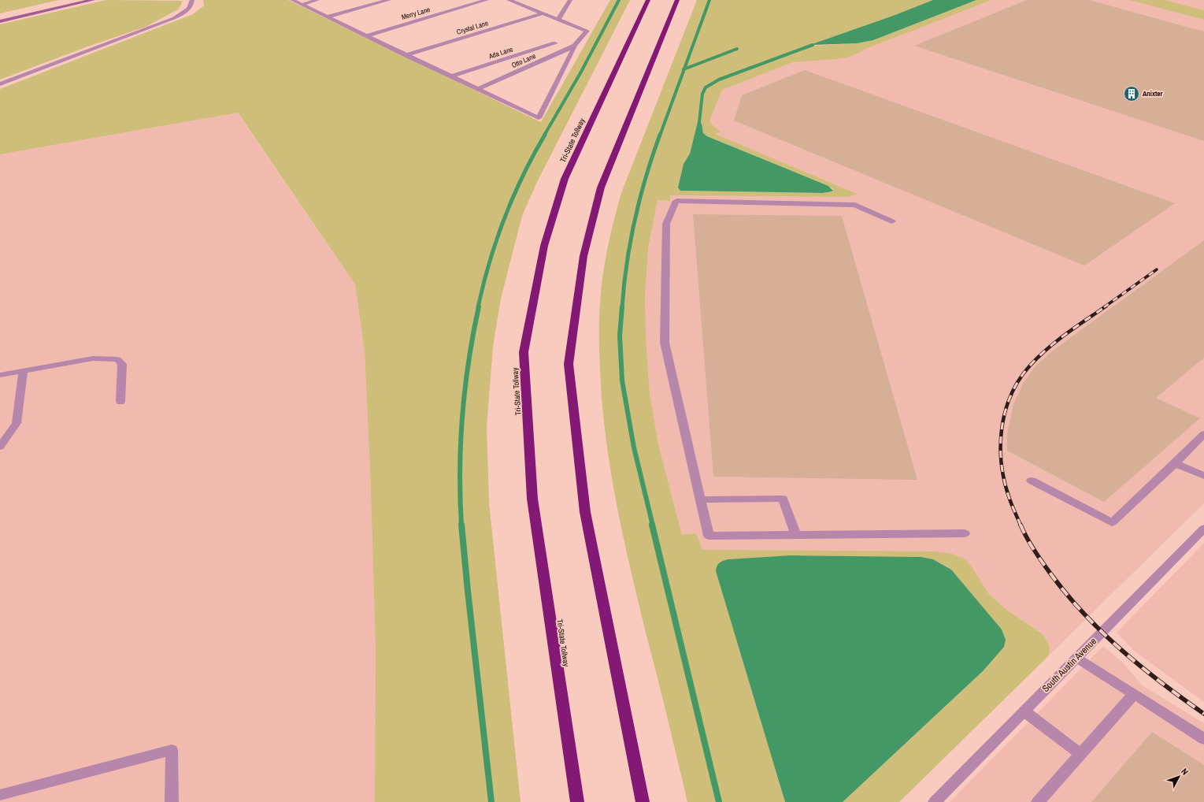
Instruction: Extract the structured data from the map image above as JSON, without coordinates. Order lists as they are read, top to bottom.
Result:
{
  "streets": {
    "highway": ["Tri-State Tollway"],
    "street": [
      "Merry Lane",
      "Crystal Lane",
      "Ada Lane",
      "Otto Lane",
      "South Austin Avenue"
    ]
  },
  "places": {
    "building": ["Anixter"]
  },
  "north": "top right"
}
